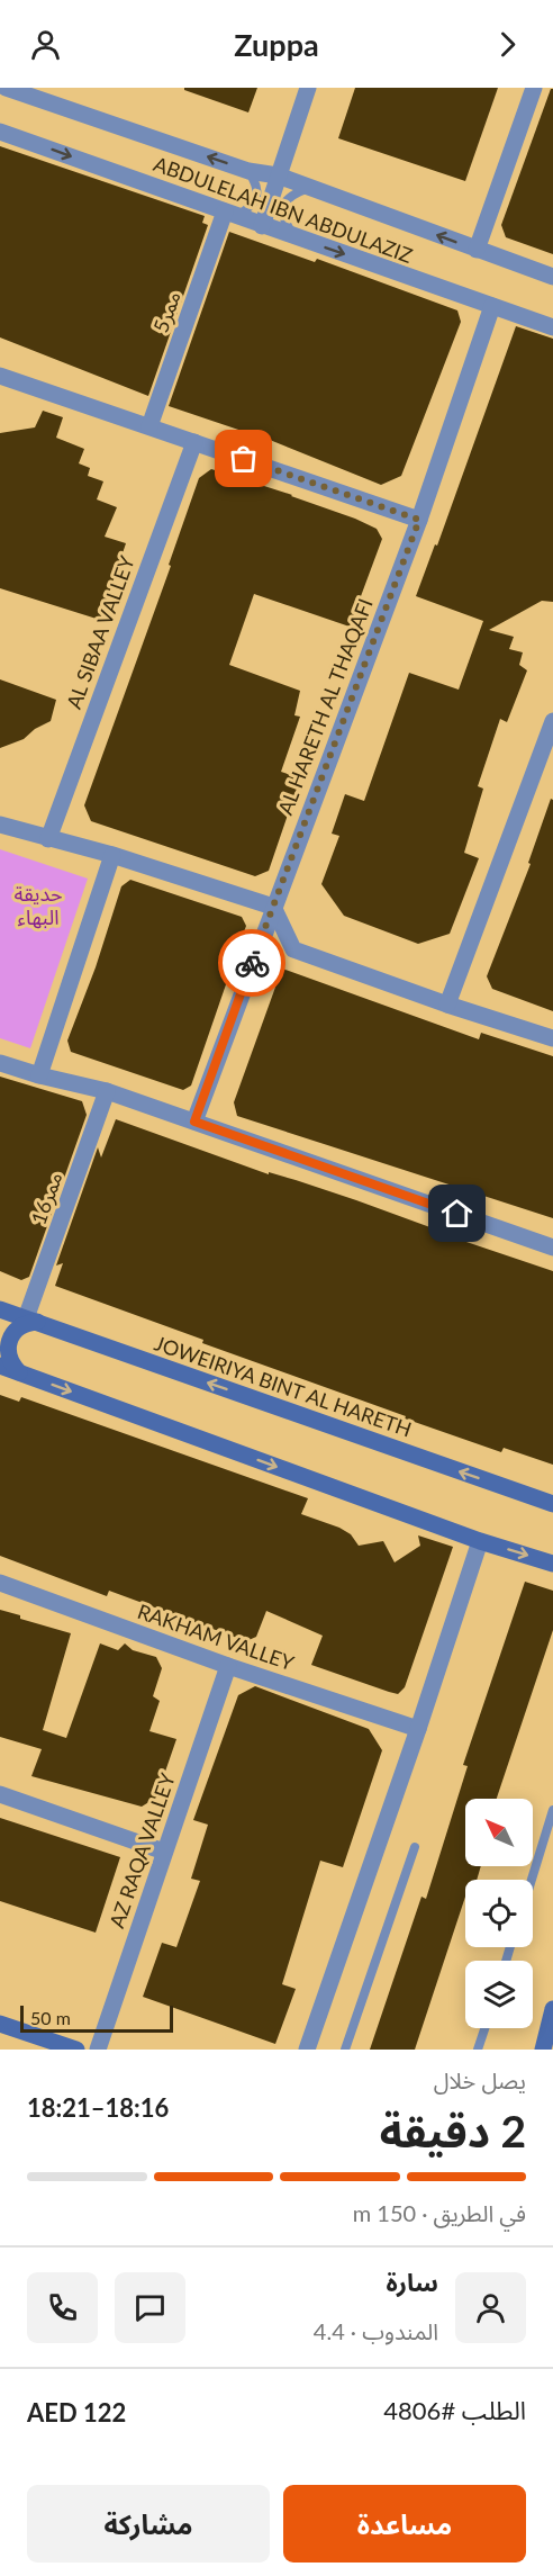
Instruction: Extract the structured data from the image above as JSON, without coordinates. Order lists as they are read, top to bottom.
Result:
{
  "streets": {
    "street": [
      "ABDULELAH IBN ABDULAZIZ",
      "ممر5",
      "AL SIBAA VALLEY",
      "AL HARETH AL THAQAFI",
      "ممر16",
      "JOWEIRIYA BINT AL HARETH",
      "RAKHAM VALLEY",
      "AZ RAQA VALLEY"
    ]
  },
  "crossings": [
    ["ABDULELAH IBN ABDULAZIZ", "ممر5"],
    ["ABDULELAH IBN ABDULAZIZ", "AL HARETH AL THAQAFI"],
    ["ممر16", "JOWEIRIYA BINT AL HARETH"],
    ["RAKHAM VALLEY", "AZ RAQA VALLEY"]
  ],
  "parks": ["حديقة البهاء"],
  "scale_bar": "50 m",
  "north": "top left",
  "page": {
    "header": "Zuppa",
    "scale": "50 m",
    "heading": ["2 دقيقة", "يصل خلال", "18:16–18:21"],
    "panel": [
      "سارة",
      "المندوب · 4.4",
      "الطلب #4806",
      "AED 122"
    ],
    "bar": "في الطريق · 150 m",
    "buttons": ["مساعدة", "مشاركة"]
  }
}
